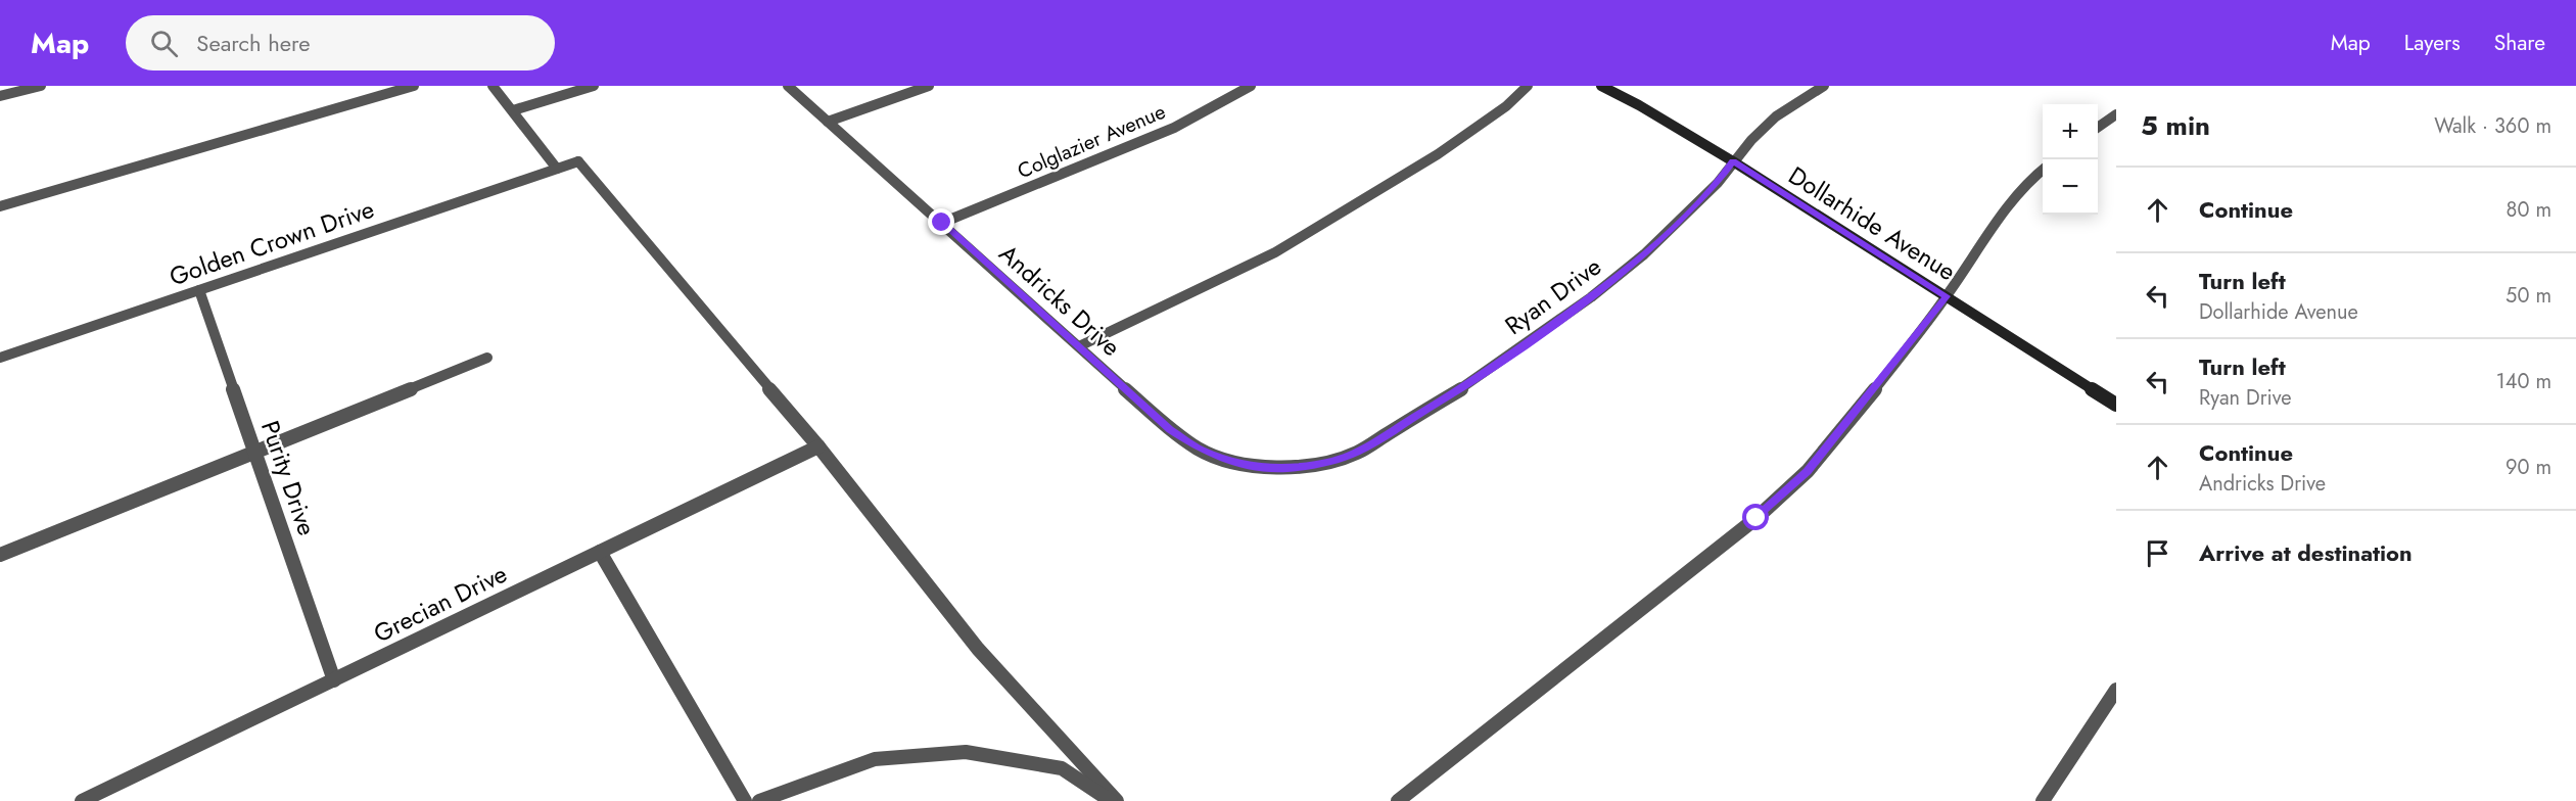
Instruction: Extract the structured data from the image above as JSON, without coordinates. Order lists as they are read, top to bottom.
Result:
{
  "streets": {
    "street": [
      "Colglazier Avenue",
      "Dollarhide Avenue",
      "Golden Crown Drive",
      "Ryan Drive",
      "Andricks Drive",
      "Purity Drive",
      "Grecian Drive"
    ]
  },
  "crossings": [
    ["Colglazier Avenue", "Andricks Drive"],
    ["Dollarhide Avenue", "Ryan Drive"],
    ["Golden Crown Drive", "Purity Drive"],
    ["Golden Crown Drive", "Grecian Drive"],
    ["Ryan Drive", "Andricks Drive"],
    ["Purity Drive", "Grecian Drive"]
  ],
  "page": {
    "header": "Map",
    "search": "Search here",
    "nav": ["Map", "Layers", "Share"],
    "heading": ["5 min", "Walk · 360 m"],
    "map_buttons": ["+", "−"],
    "list": [
      ["Continue", "80 m"],
      ["Turn left", "Dollarhide Avenue", "50 m"],
      ["Turn left", "Ryan Drive", "140 m"],
      ["Continue", "Andricks Drive", "90 m"],
      "Arrive at destination"
    ]
  }
}
